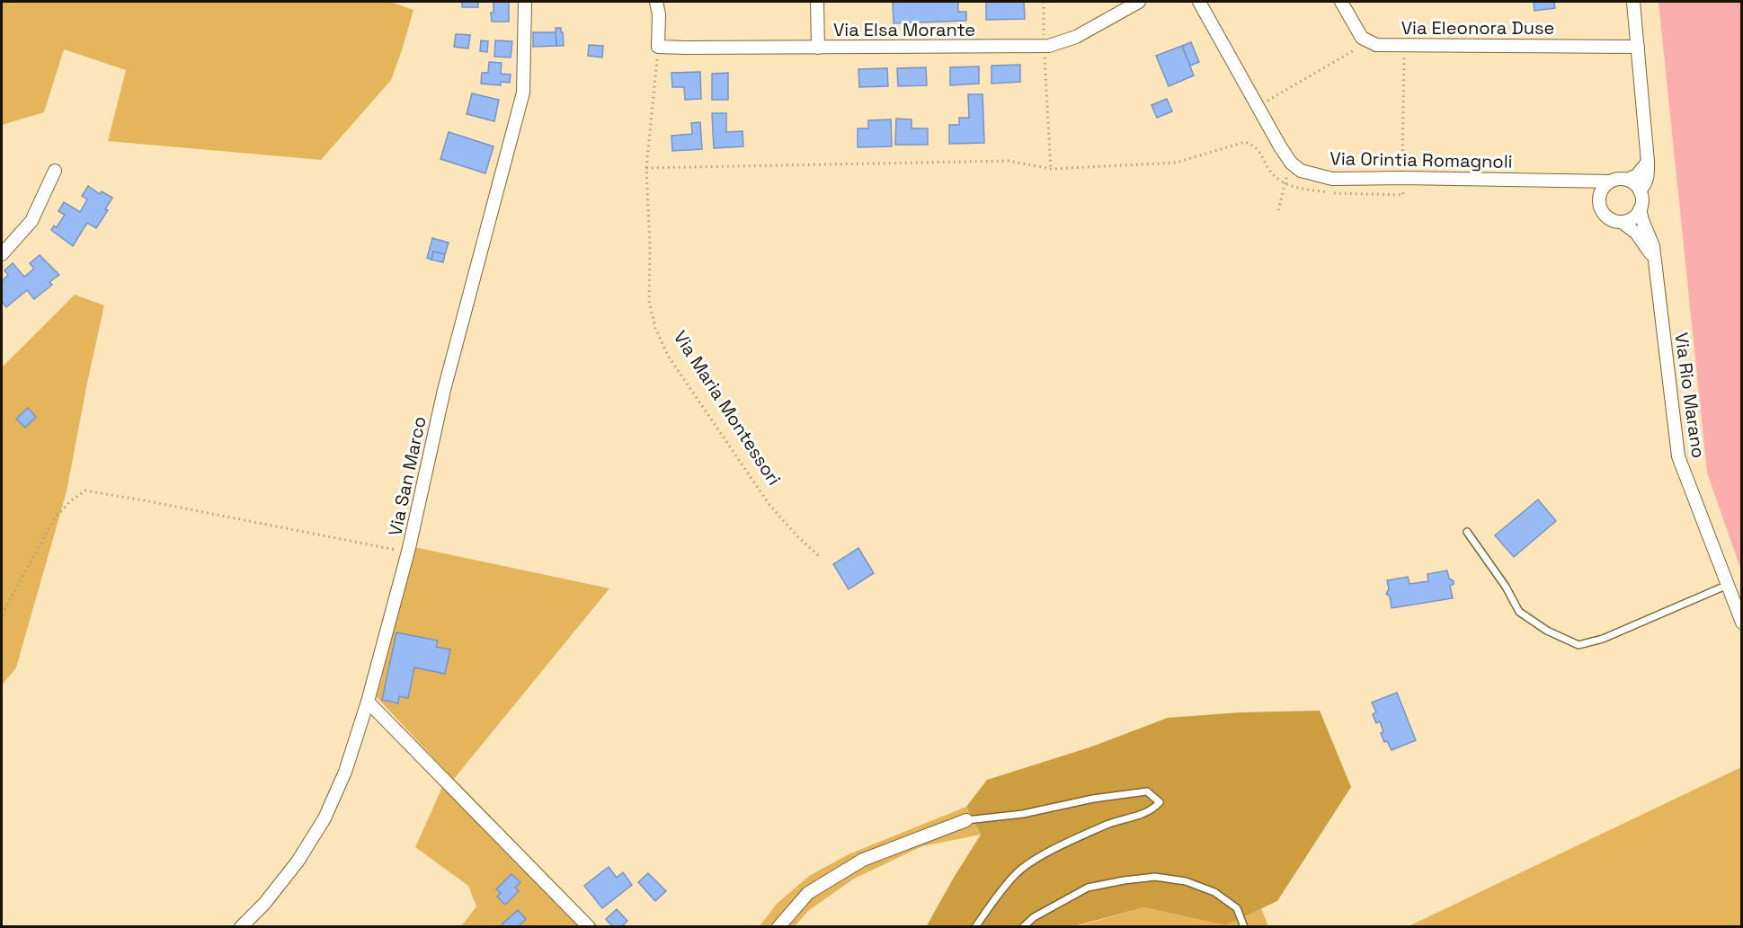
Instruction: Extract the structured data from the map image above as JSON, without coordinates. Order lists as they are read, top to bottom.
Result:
{
  "streets": {
    "street": [
      "Via Eleonora Duse",
      "Via Elsa Morante",
      "Via Orintia Romagnoli",
      "Via Rio Marano",
      "Via San Marco"
    ],
    "path": ["Via Maria Montessori"]
  },
  "crossings": [
    ["Via Elsa Morante", "Via Maria Montessori"],
    ["Via Orintia Romagnoli", "Via Rio Marano"]
  ]
}
